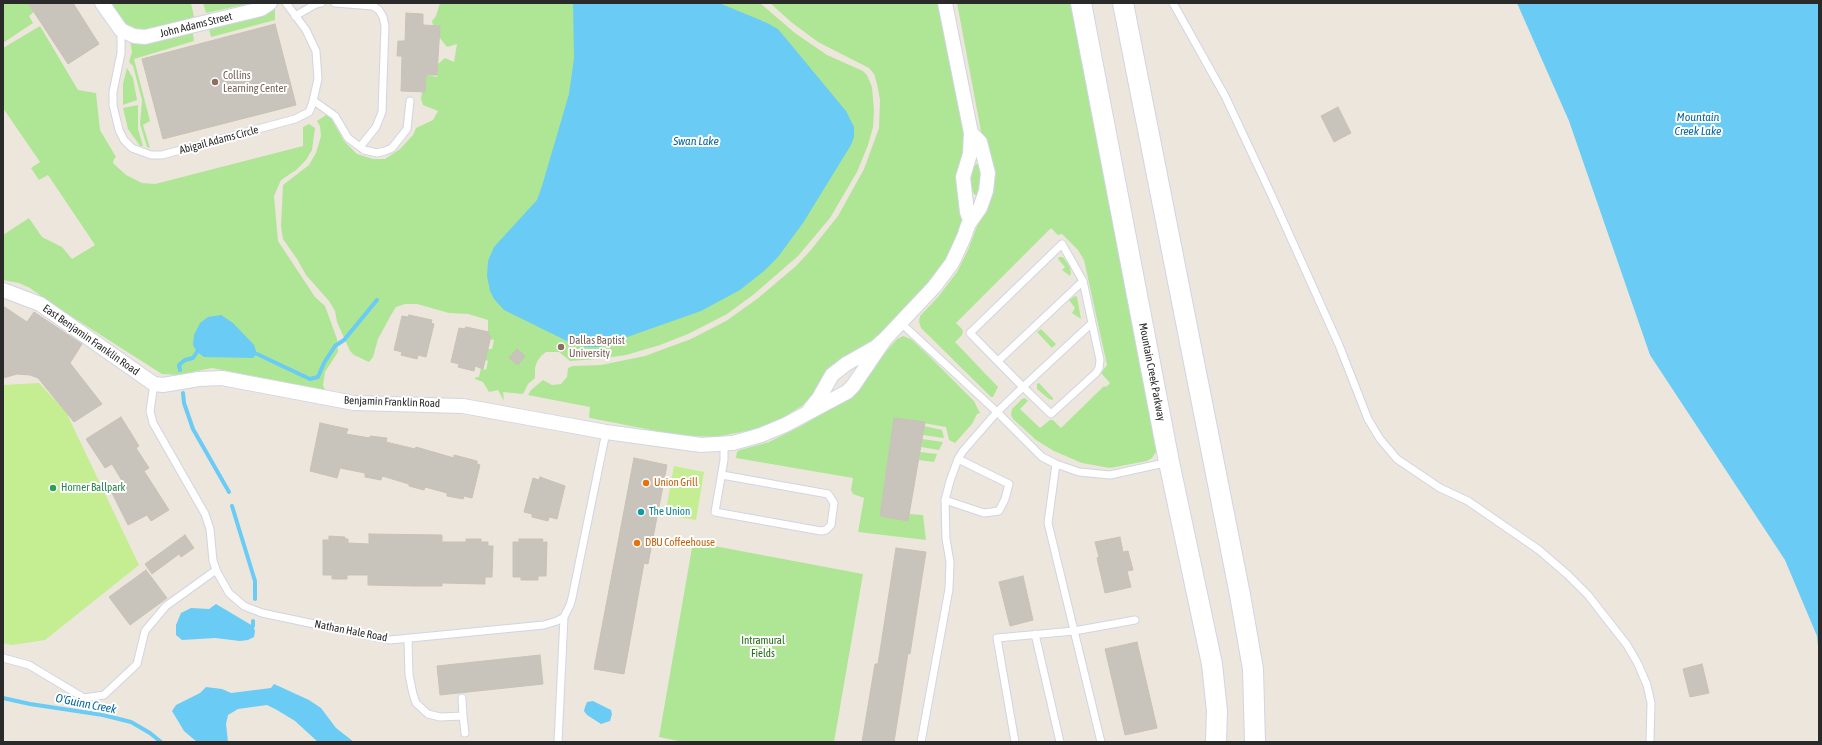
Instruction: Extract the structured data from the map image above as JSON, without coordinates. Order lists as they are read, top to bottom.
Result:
{
  "streets": {
    "main road": ["Mountain Creek Parkway"],
    "street": ["John Adams Street", "East Benjamin Franklin Road", "Benjamin Franklin Road"],
    "lane": ["Abigail Adams Circle", "Nathan Hale Road"]
  },
  "crossings": [
    ["John Adams Street", "Abigail Adams Circle"],
    ["East Benjamin Franklin Road", "Benjamin Franklin Road"],
    ["East Benjamin Franklin Road", "Nathan Hale Road"],
    ["Benjamin Franklin Road", "Nathan Hale Road"]
  ],
  "water": ["Mountain Creek Lake", "Swan Lake", "O'Guinn Creek"],
  "parks": ["Intramural Fields"],
  "places": [
    "Collins Learning Center",
    "Dallas Baptist University",
    "Union Grill",
    "Horner Ballpark",
    "The Union",
    "DBU Coffeehouse"
  ]
}
